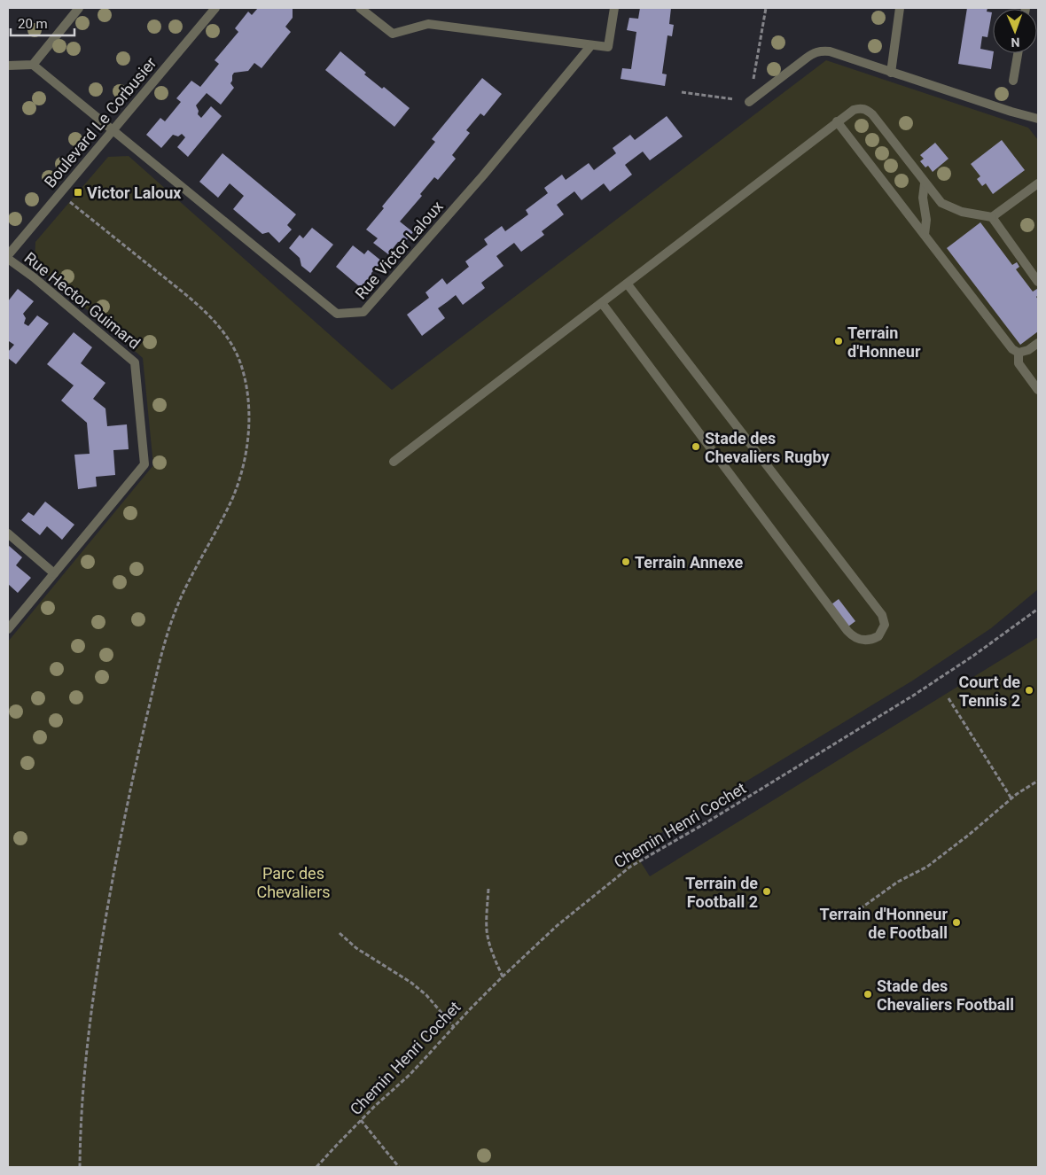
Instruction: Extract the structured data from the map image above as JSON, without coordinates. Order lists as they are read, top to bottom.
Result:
{
  "streets": {
    "street": ["Boulevard Le Corbusier", "Rue Victor Laloux", "Rue Hector Guimard"],
    "path": ["Chemin Henri Cochet"]
  },
  "crossings": [
    ["Boulevard Le Corbusier", "Rue Victor Laloux"]
  ],
  "parks": ["Parc des Chevaliers"],
  "places": {
    "transit": ["Victor Laloux"],
    "other": [
      "Terrain d'Honneur",
      "Stade des Chevaliers Rugby",
      "Terrain Annexe",
      "Court de Tennis 2",
      "Terrain de Football 2",
      "Terrain d'Honneur de Football",
      "Stade des Chevaliers Football"
    ]
  },
  "scale_bar": "20 m",
  "north": "bottom"
}
